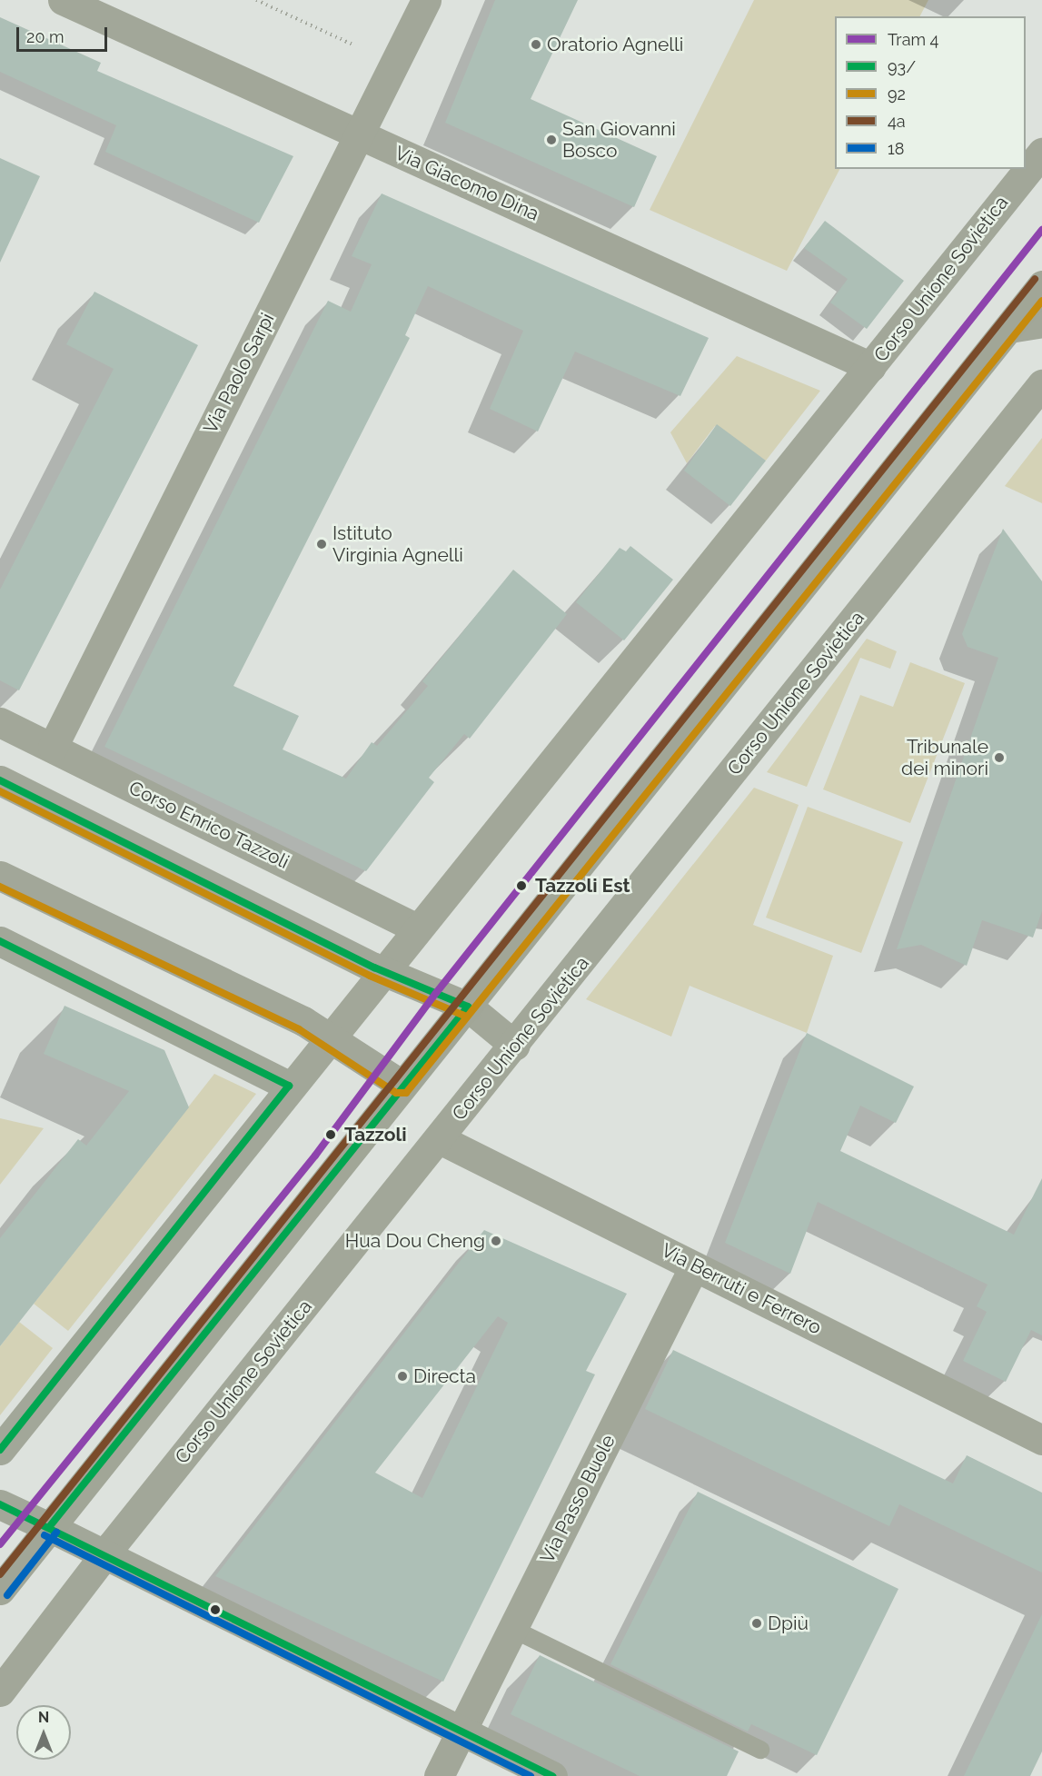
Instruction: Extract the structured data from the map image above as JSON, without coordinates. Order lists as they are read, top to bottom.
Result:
{
  "streets": {
    "street": [
      "Via Giacomo Dina",
      "Corso Unione Sovietica",
      "Via Paolo Sarpi",
      "Corso Enrico Tazzoli",
      "Via Berruti e Ferrero",
      "Via Passo Buole"
    ]
  },
  "crossings": [
    ["Via Giacomo Dina", "Corso Unione Sovietica"],
    ["Via Giacomo Dina", "Via Paolo Sarpi"],
    ["Corso Unione Sovietica", "Corso Enrico Tazzoli"],
    ["Corso Unione Sovietica", "Via Berruti e Ferrero"],
    ["Via Paolo Sarpi", "Corso Enrico Tazzoli"],
    ["Via Berruti e Ferrero", "Via Passo Buole"]
  ],
  "places": [
    "Oratorio Agnelli",
    "San Giovanni Bosco",
    "Istituto Virginia Agnelli",
    "Tribunale dei minori",
    "Tazzoli Est",
    "Tazzoli",
    "Hua Dou Cheng",
    "Directa",
    "Dpiù"
  ],
  "lines": [
    "tram line 4",
    "transit line 4a",
    "transit line 92",
    "transit line 93/",
    "transit line 18"
  ],
  "legend": [
    "Tram 4",
    "93/",
    "92",
    "4a",
    "18"
  ],
  "scale_bar": "20 m",
  "north": "top"
}
